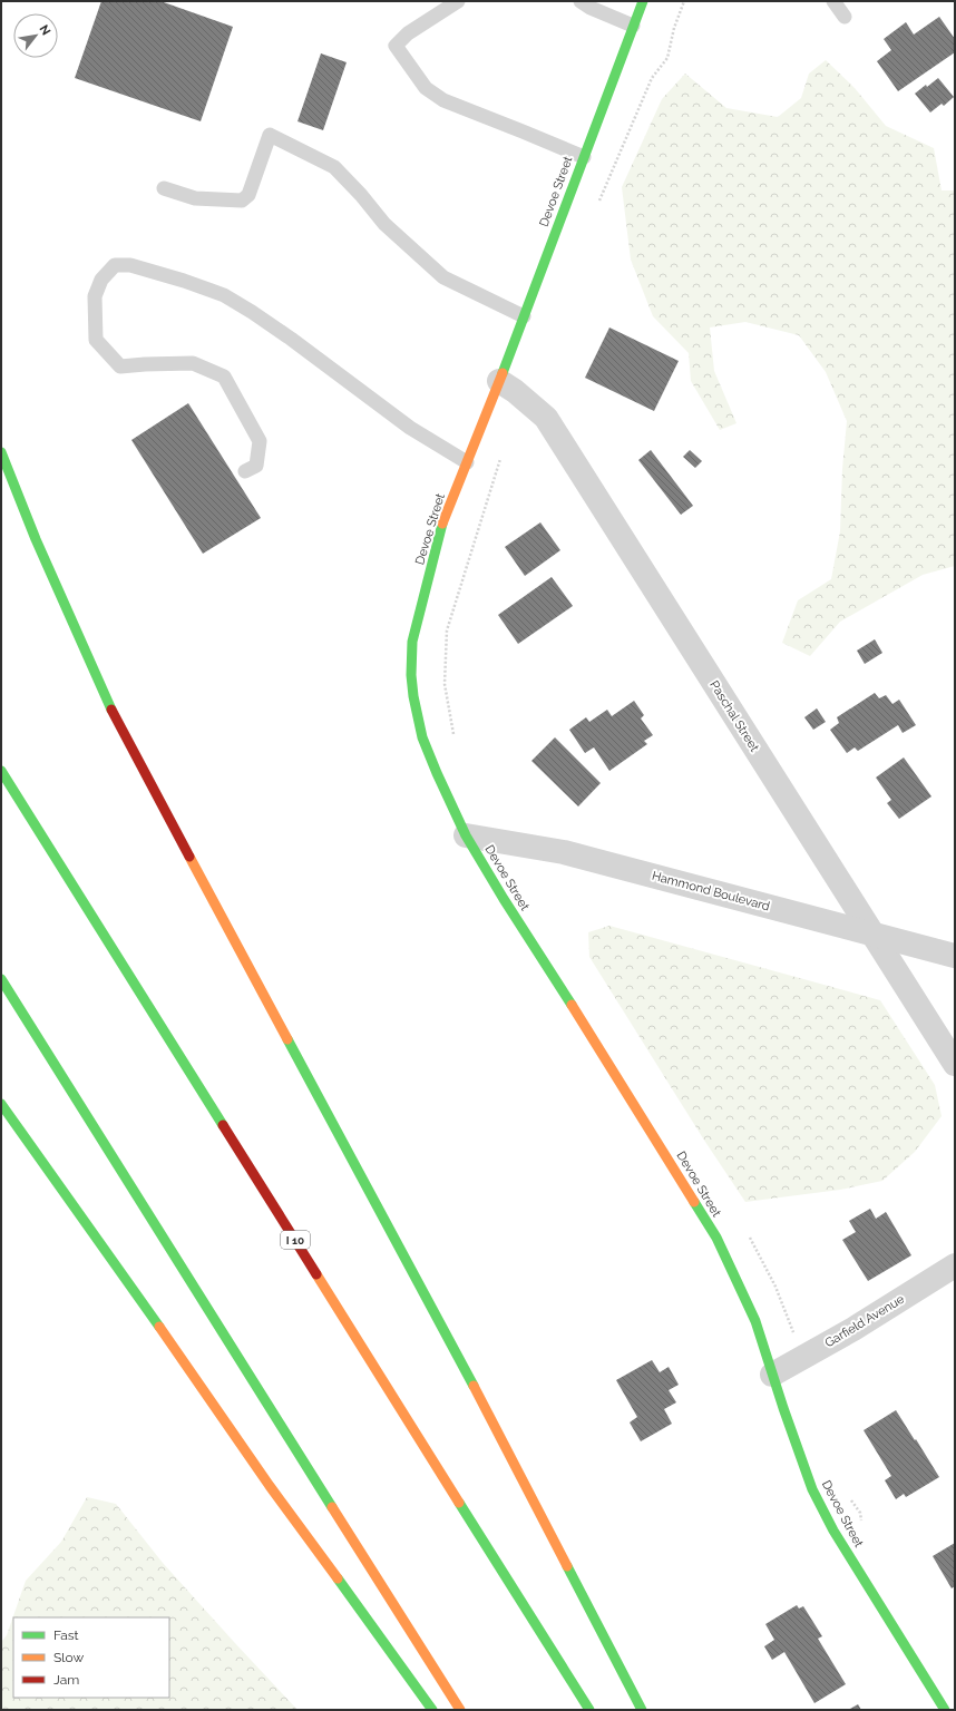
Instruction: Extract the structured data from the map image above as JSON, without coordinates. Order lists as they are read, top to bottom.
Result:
{
  "streets": {
    "main road": ["Devoe Street", "I 10"],
    "street": ["Paschal Street", "Hammond Boulevard", "Garfield Avenue"]
  },
  "crossings": [
    ["Devoe Street", "Paschal Street"],
    ["Devoe Street", "Hammond Boulevard"],
    ["Devoe Street", "Garfield Avenue"],
    ["Paschal Street", "Hammond Boulevard"]
  ],
  "legend": ["Fast", "Slow", "Jam"],
  "north": "top right"
}
